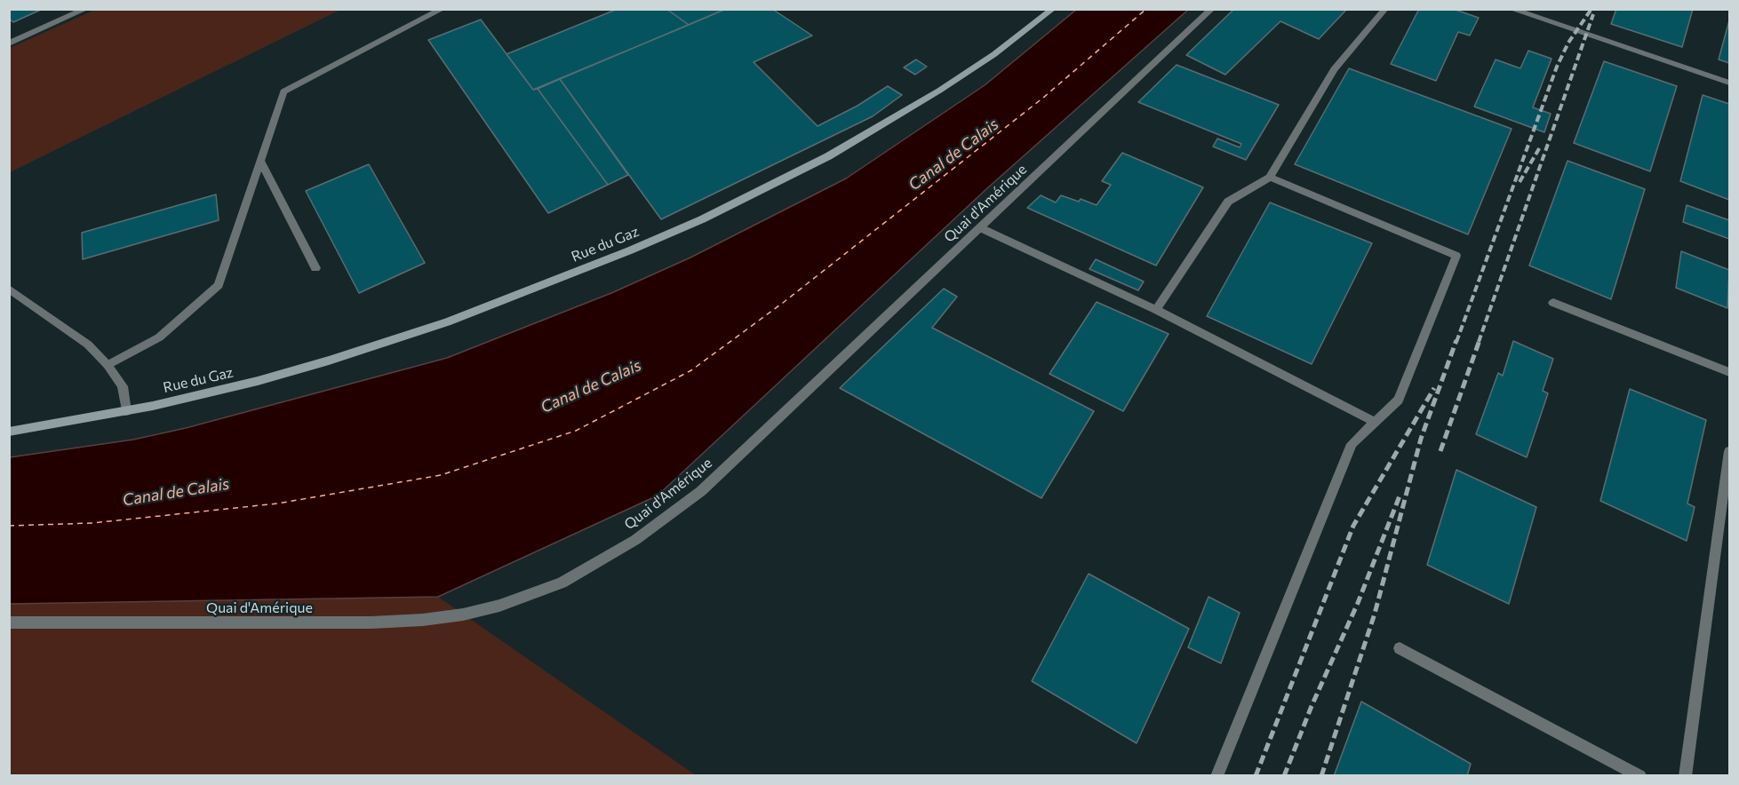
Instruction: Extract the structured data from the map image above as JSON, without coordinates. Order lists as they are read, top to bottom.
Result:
{
  "streets": {
    "street": ["Quai d'Amérique", "Rue du Gaz"]
  },
  "water": ["Canal de Calais"]
}
